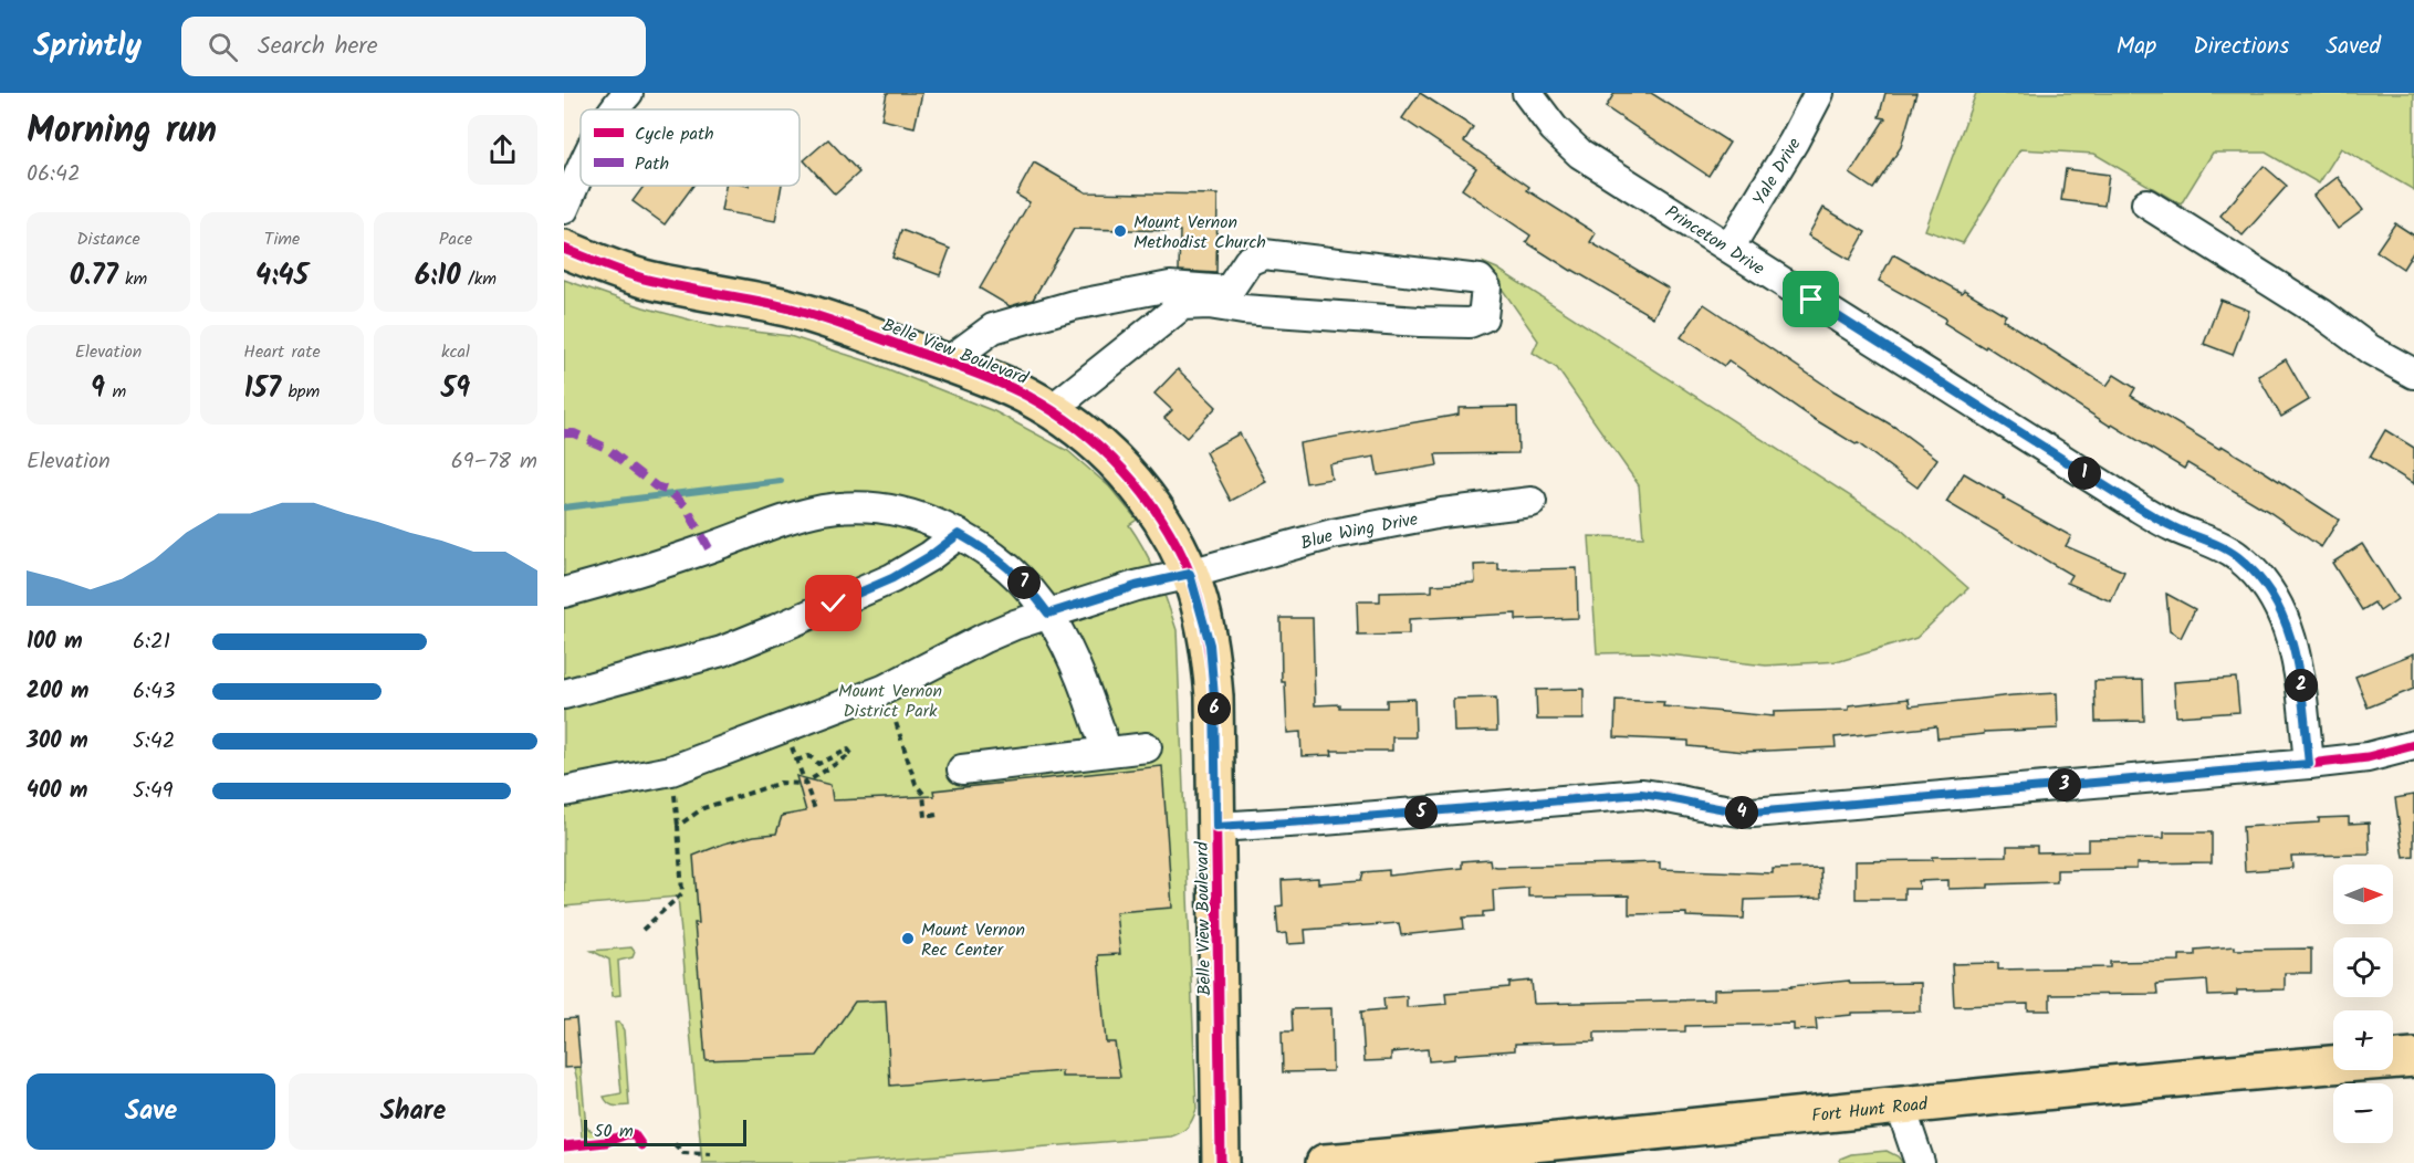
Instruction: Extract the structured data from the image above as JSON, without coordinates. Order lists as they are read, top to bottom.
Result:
{
  "streets": {
    "main road": ["Belle View Boulevard", "Fort Hunt Road"],
    "street": ["Yale Drive", "Princeton Drive", "Blue Wing Drive"]
  },
  "crossings": [
    ["Yale Drive", "Princeton Drive"],
    ["Belle View Boulevard", "Blue Wing Drive"]
  ],
  "parks": ["Mount Vernon District Park"],
  "places": ["Mount Vernon Methodist Church", "Mount Vernon Rec Center"],
  "legend": ["Cycle path", "Path"],
  "scale_bar": "50 m",
  "north": "right",
  "page": {
    "header": "Sprintly",
    "search": "Search here",
    "nav": ["Map", "Directions", "Saved"],
    "heading": ["Morning run", "06:42"],
    "stats": [
      ["Distance", "0.77 km"],
      ["Time", "4:45"],
      ["Pace", "6:10 /km"],
      ["Elevation", "9 m"],
      ["Heart rate", "157 bpm"],
      ["kcal", "59"]
    ],
    "chart": ["Elevation", "69–78 m"],
    "pins": [
      "1",
      "7",
      "2",
      "6",
      "3",
      "4",
      "5"
    ],
    "list": [
      {
        "name": "100 m",
        "note": "6:21"
      },
      {
        "name": "200 m",
        "note": "6:43"
      },
      {
        "name": "300 m",
        "note": "5:42"
      },
      {
        "name": "400 m",
        "note": "5:49"
      }
    ],
    "map_buttons": ["+", "−"],
    "buttons": ["Save", "Share"],
    "scale": "50 m"
  }
}
